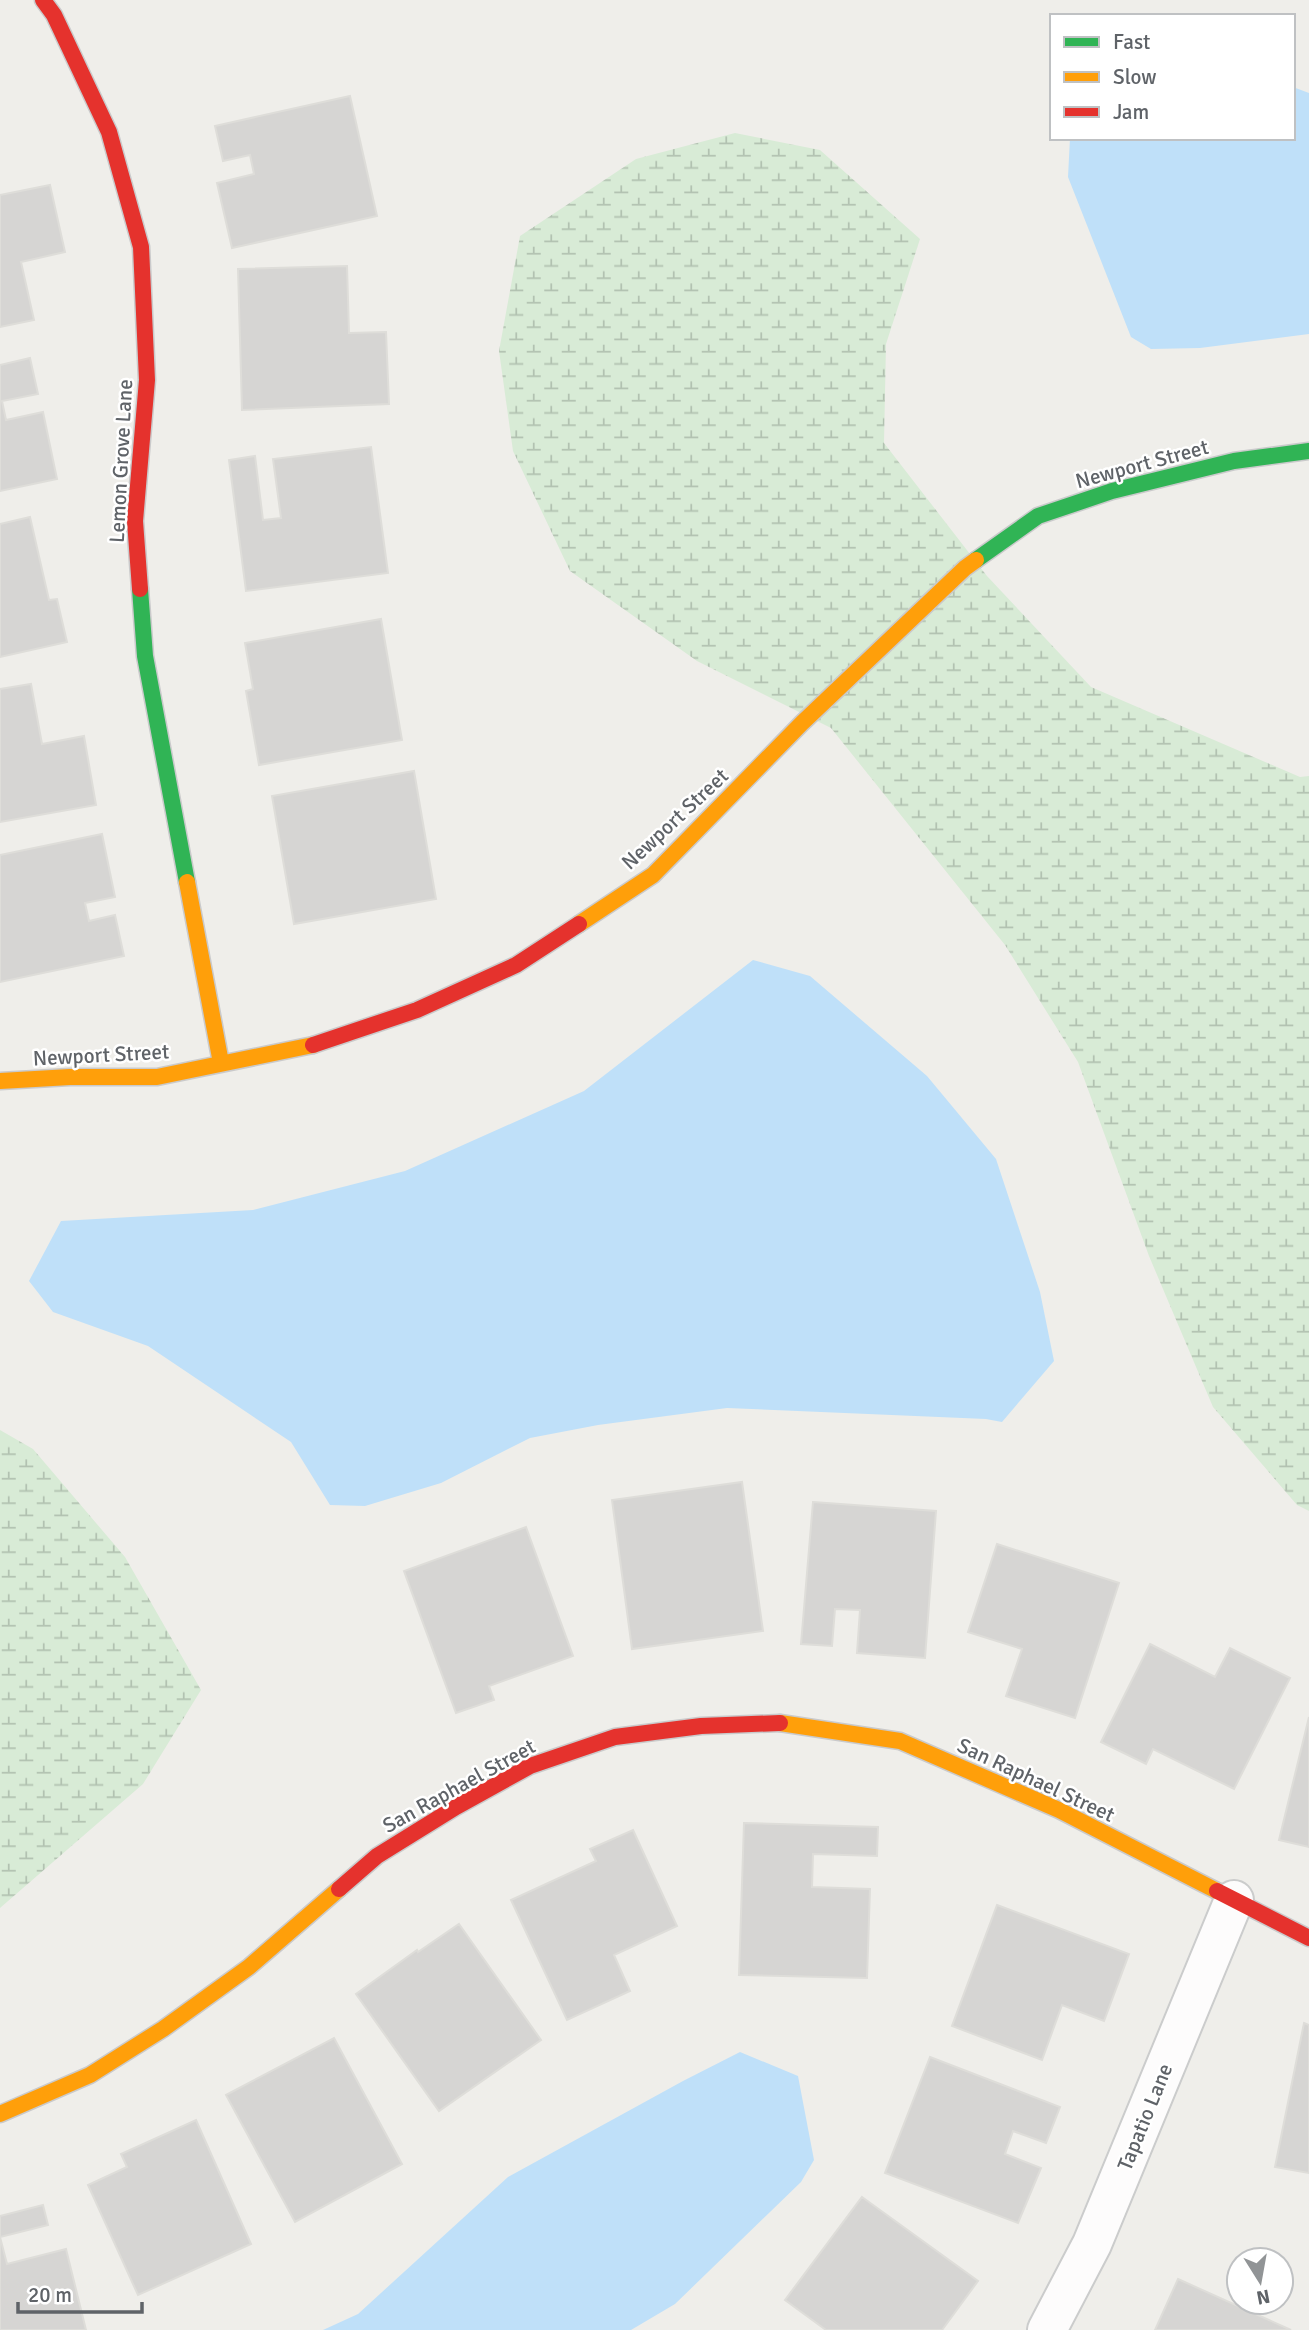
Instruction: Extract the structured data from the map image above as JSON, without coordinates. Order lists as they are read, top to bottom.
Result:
{
  "streets": {
    "street": [
      "Lemon Grove Lane",
      "Newport Street",
      "San Raphael Street",
      "Tapatio Lane"
    ]
  },
  "crossings": [
    ["Lemon Grove Lane", "Newport Street"],
    ["San Raphael Street", "Tapatio Lane"]
  ],
  "legend": ["Fast", "Slow", "Jam"],
  "scale_bar": "20 m",
  "north": "bottom"
}
